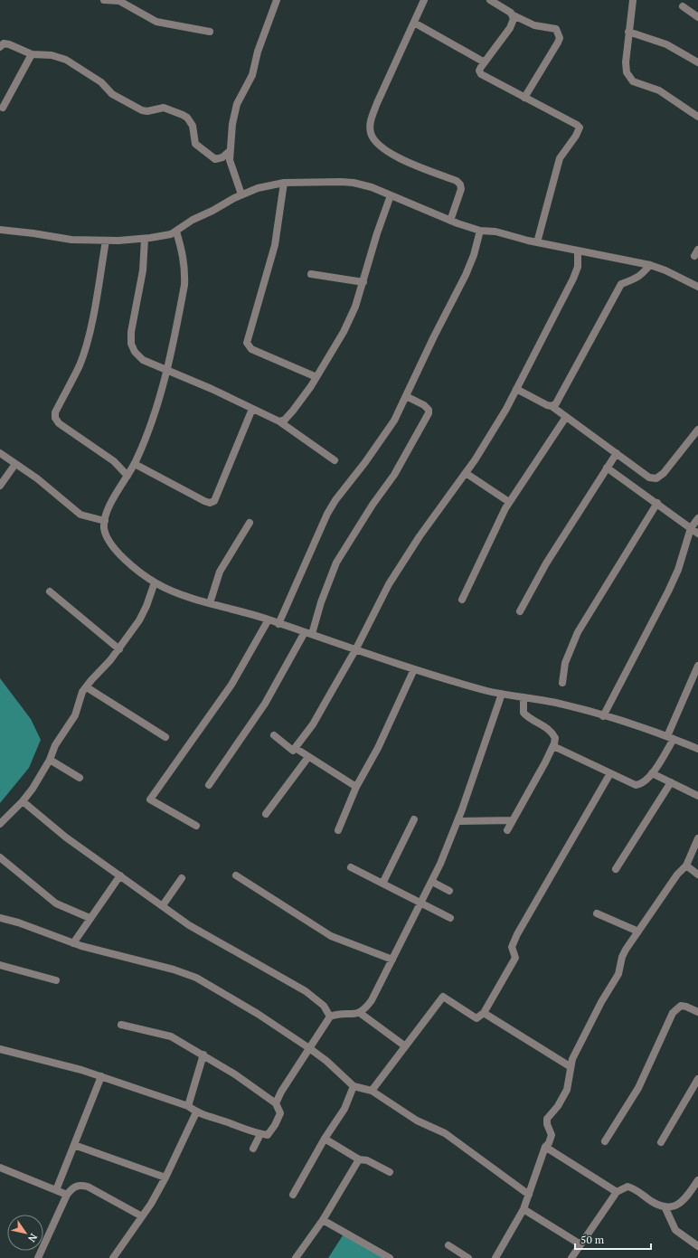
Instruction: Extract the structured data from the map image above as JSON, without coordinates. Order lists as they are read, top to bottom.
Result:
{
  "scale_bar": "50 m",
  "north": "bottom right"
}
